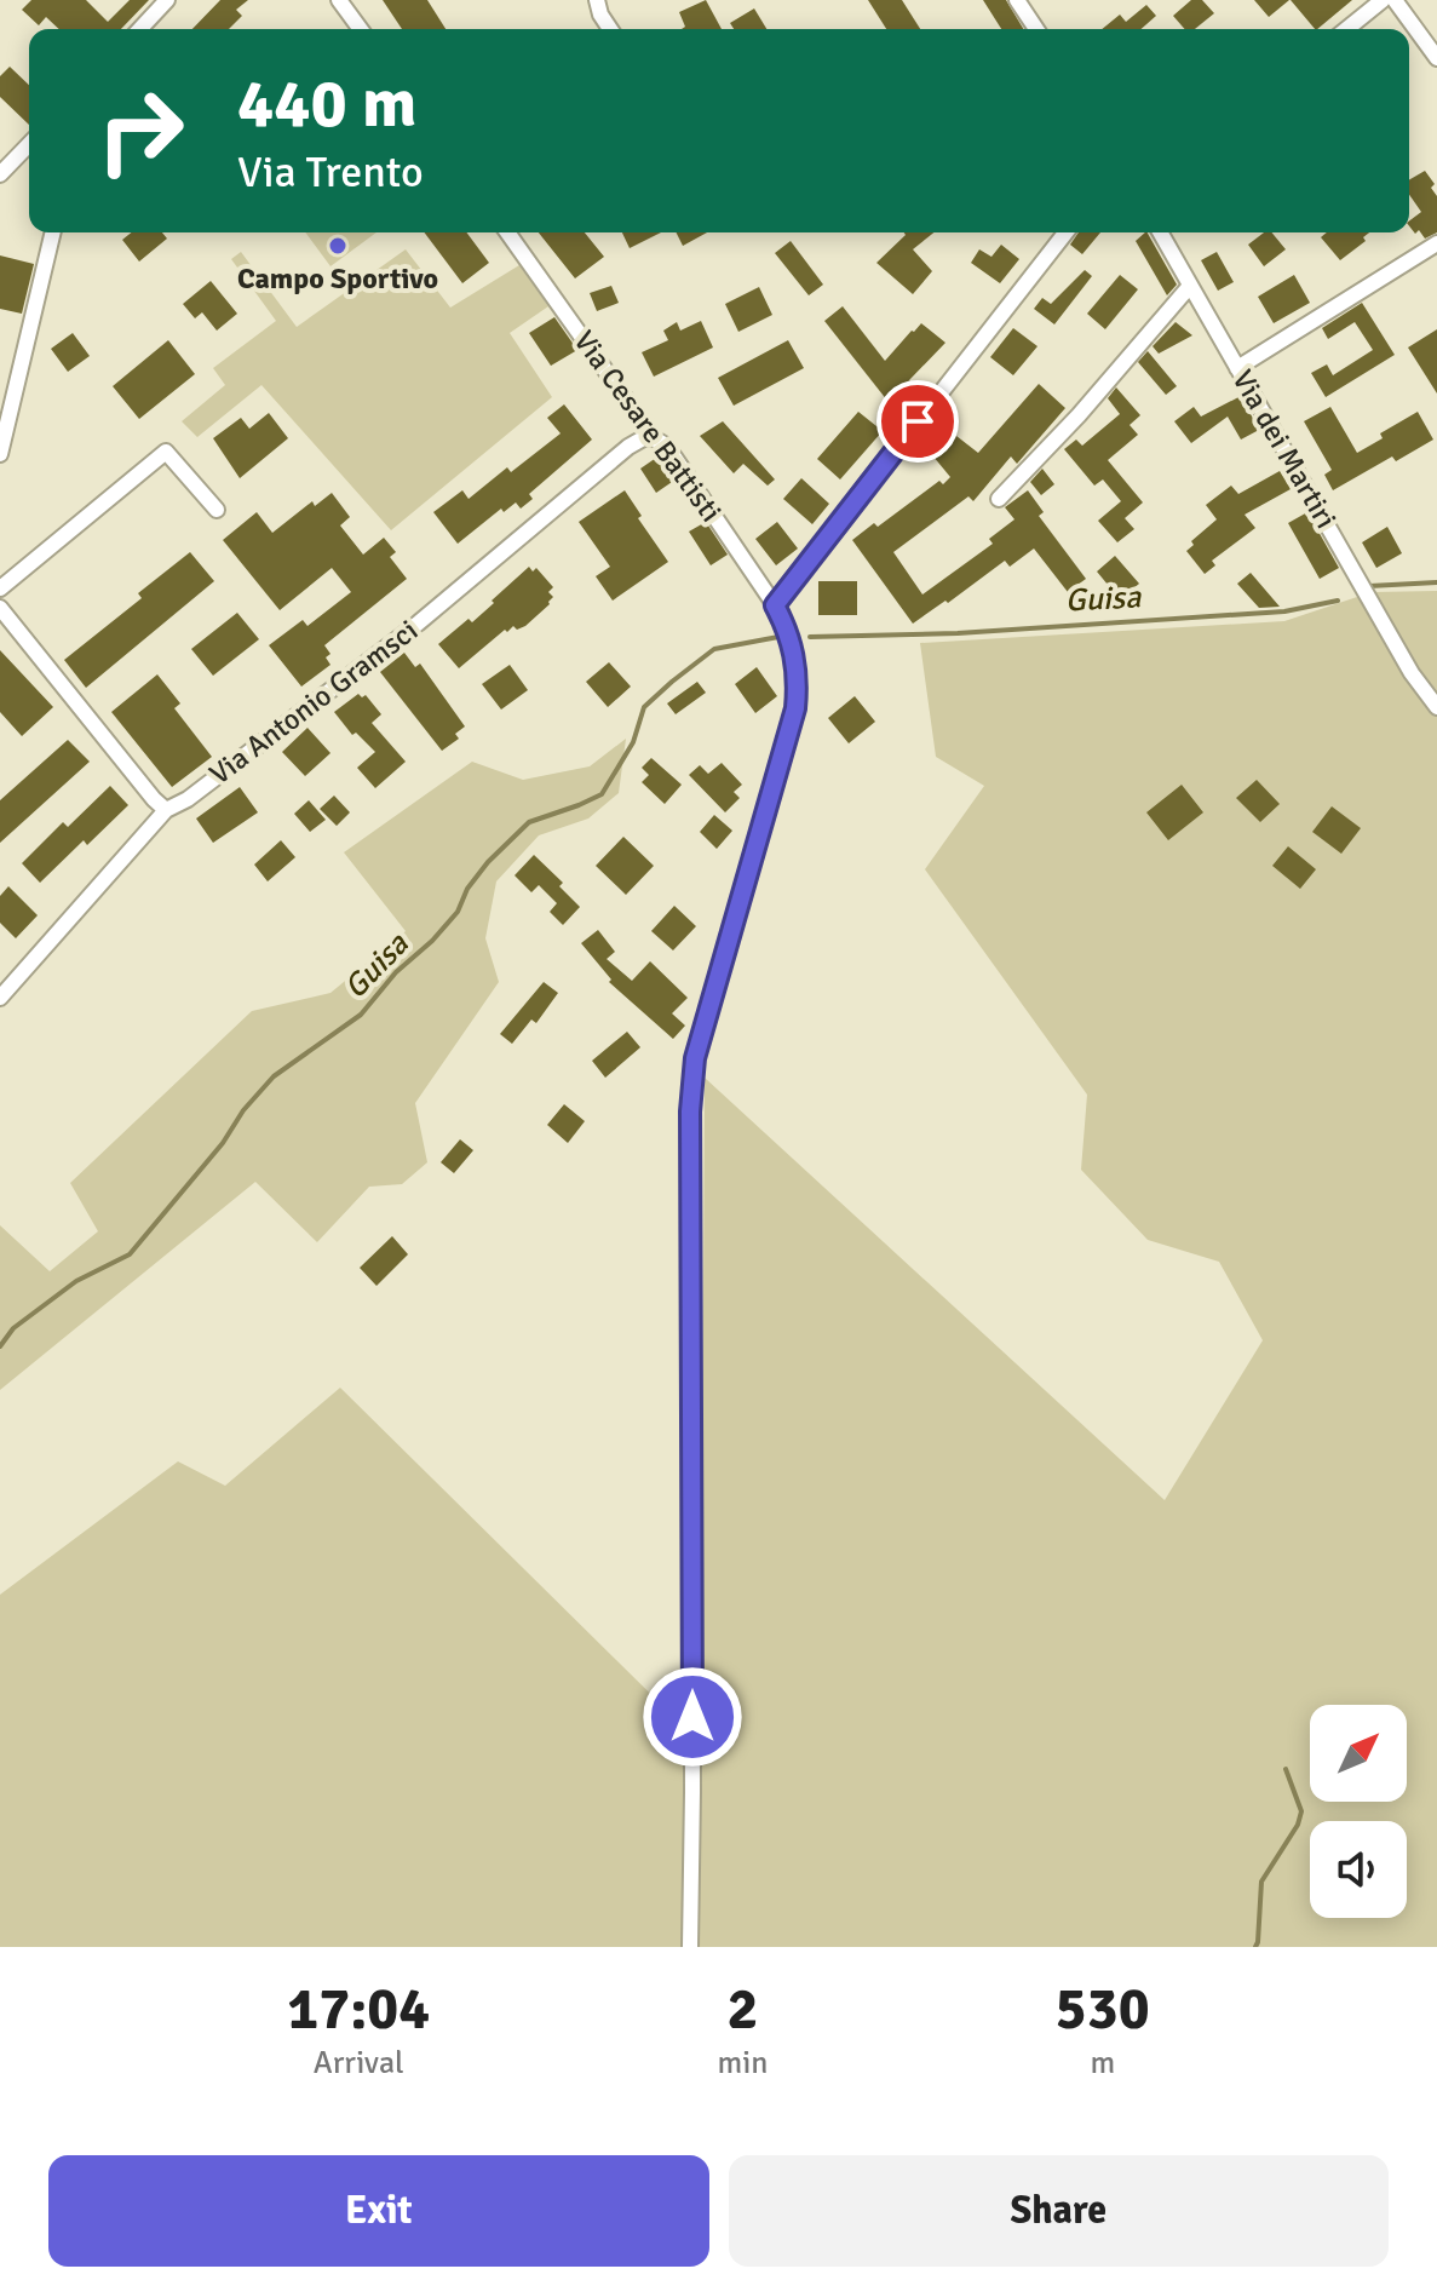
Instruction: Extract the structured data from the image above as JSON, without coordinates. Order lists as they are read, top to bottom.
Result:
{
  "streets": {
    "street": ["Via Cesare Battisti", "Via dei Martiri", "Via Antonio Gramsci"]
  },
  "crossings": [
    ["Via Cesare Battisti", "Via Antonio Gramsci"]
  ],
  "water": ["Guisa"],
  "places": ["Campo Sportivo"],
  "north": "top right",
  "page": {
    "turn": ["440 m", "Via Trento"],
    "eta": [
      "17:04",
      "Arrival",
      "2",
      "min",
      "530",
      "m"
    ],
    "buttons": ["Exit", "Share"]
  }
}
